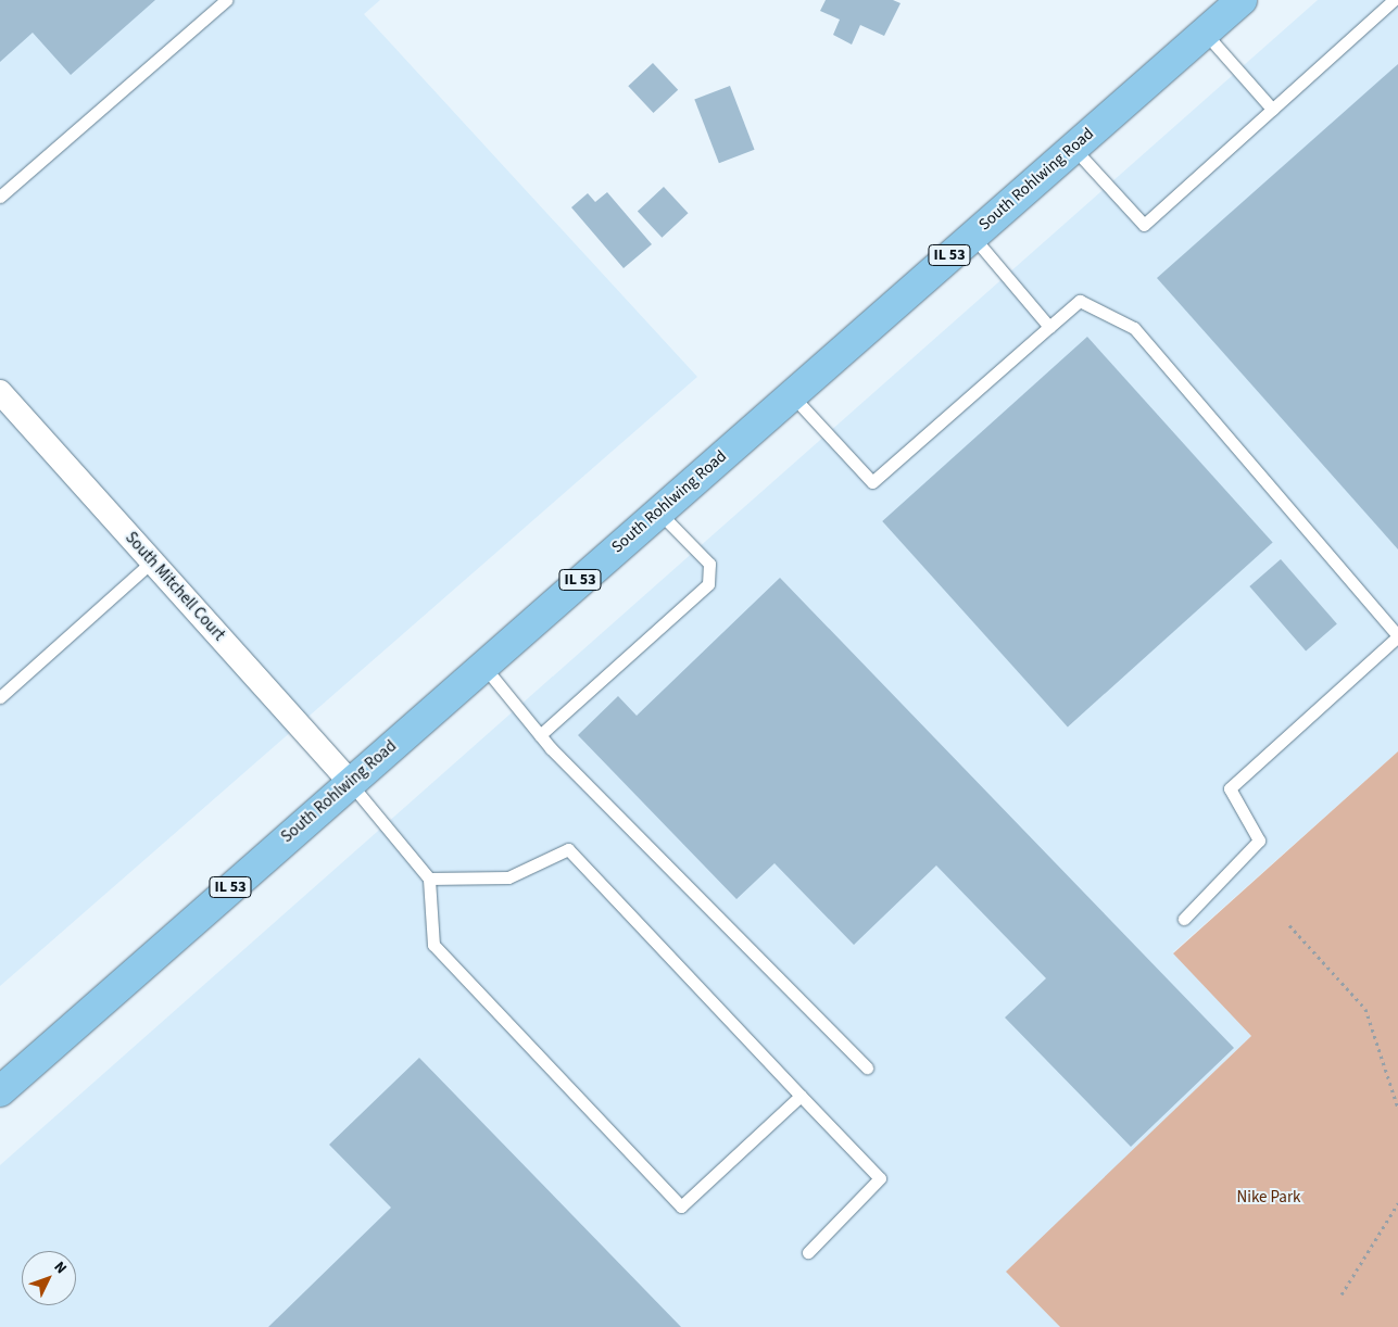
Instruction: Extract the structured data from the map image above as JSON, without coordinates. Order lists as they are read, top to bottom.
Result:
{
  "streets": {
    "main road": ["South Rohlwing Road", "IL 53"],
    "street": ["South Mitchell Court"]
  },
  "crossings": [
    ["South Rohlwing Road", "South Mitchell Court"]
  ],
  "parks": ["Nike Park"],
  "north": "top right"
}
